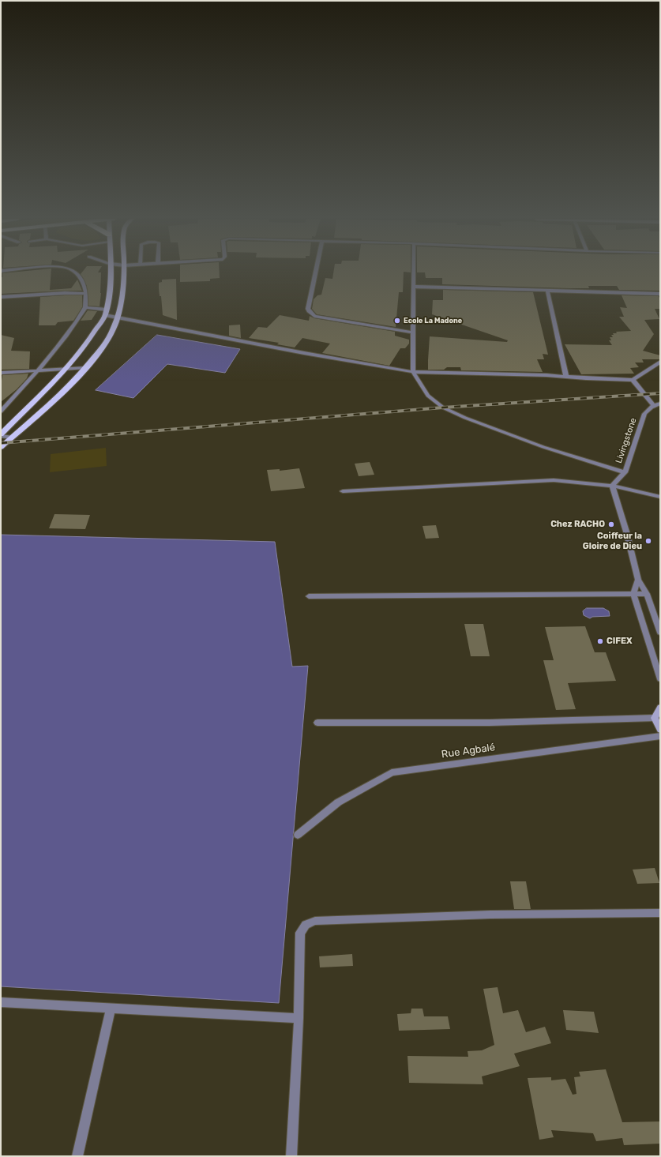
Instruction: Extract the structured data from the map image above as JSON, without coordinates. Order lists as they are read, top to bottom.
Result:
{
  "streets": {
    "street": ["Livingstone", "Rue Agbalé"]
  },
  "places": [
    "Ecole La Madone",
    "Chez RACHO",
    "Coiffeur la Gloire de Dieu",
    "CIFEX"
  ]
}
